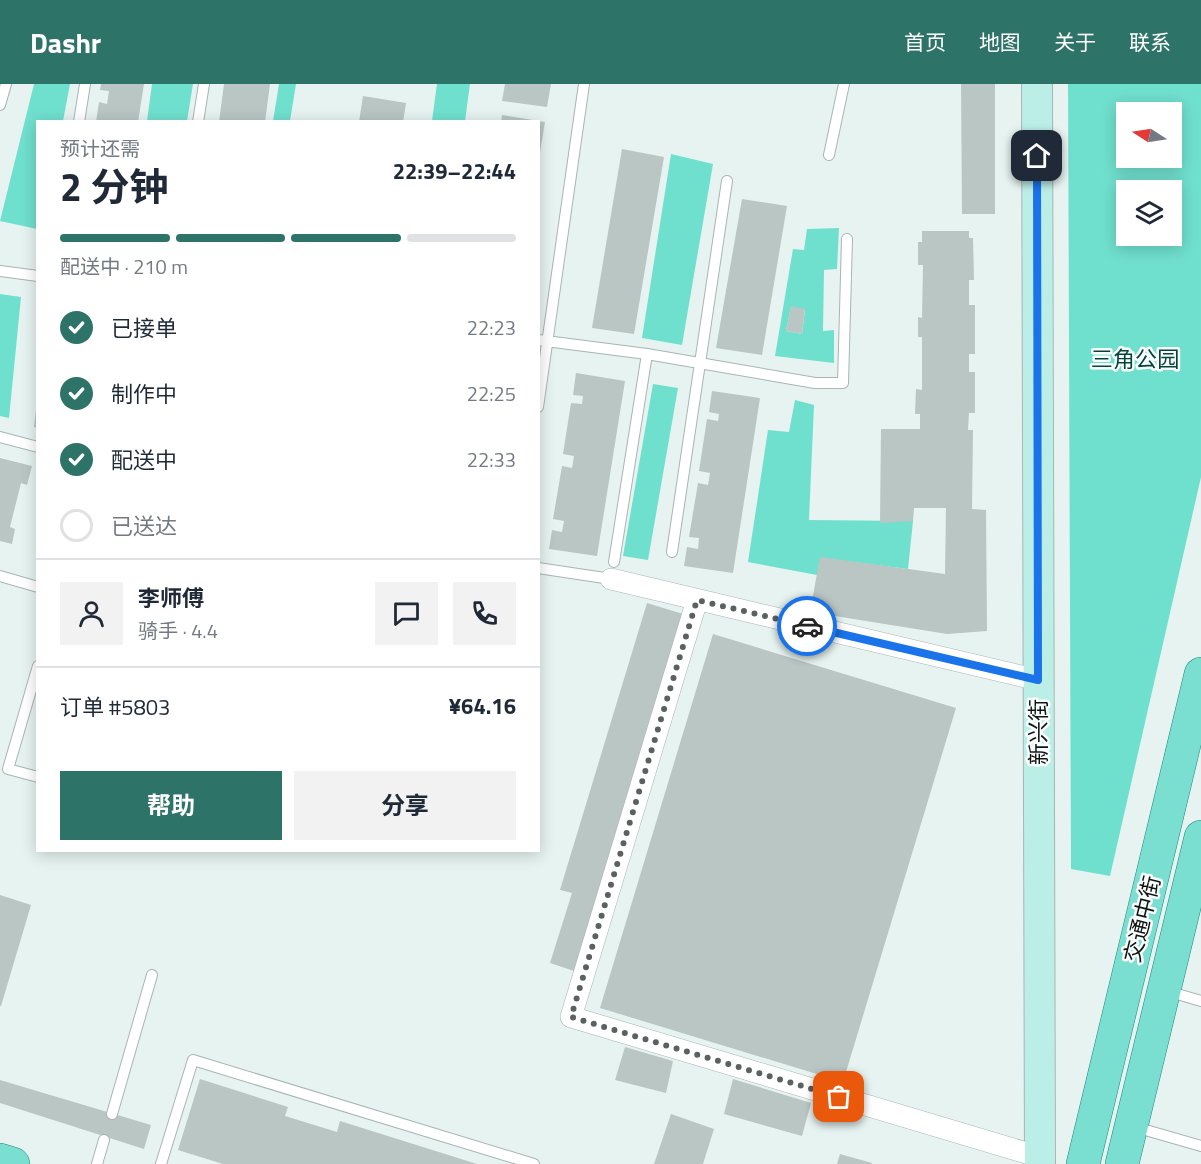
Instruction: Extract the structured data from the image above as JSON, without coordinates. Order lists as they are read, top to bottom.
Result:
{
  "streets": {
    "main road": ["交通中街"],
    "street": ["新兴街"]
  },
  "parks": ["三角公园"],
  "north": "left",
  "page": {
    "header": "Dashr",
    "nav": [
      "首页",
      "地图",
      "关于",
      "联系"
    ],
    "heading": ["2 分钟", "预计还需", "22:39–22:44"],
    "panel": [
      "李师傅",
      "骑手 · 4.4",
      "订单 #5803",
      "¥64.16"
    ],
    "bar": "配送中 · 210 m",
    "list": [
      ["已接单", "22:23"],
      ["制作中", "22:25"],
      ["配送中", "22:33"],
      "已送达"
    ],
    "buttons": ["帮助", "分享"]
  }
}
